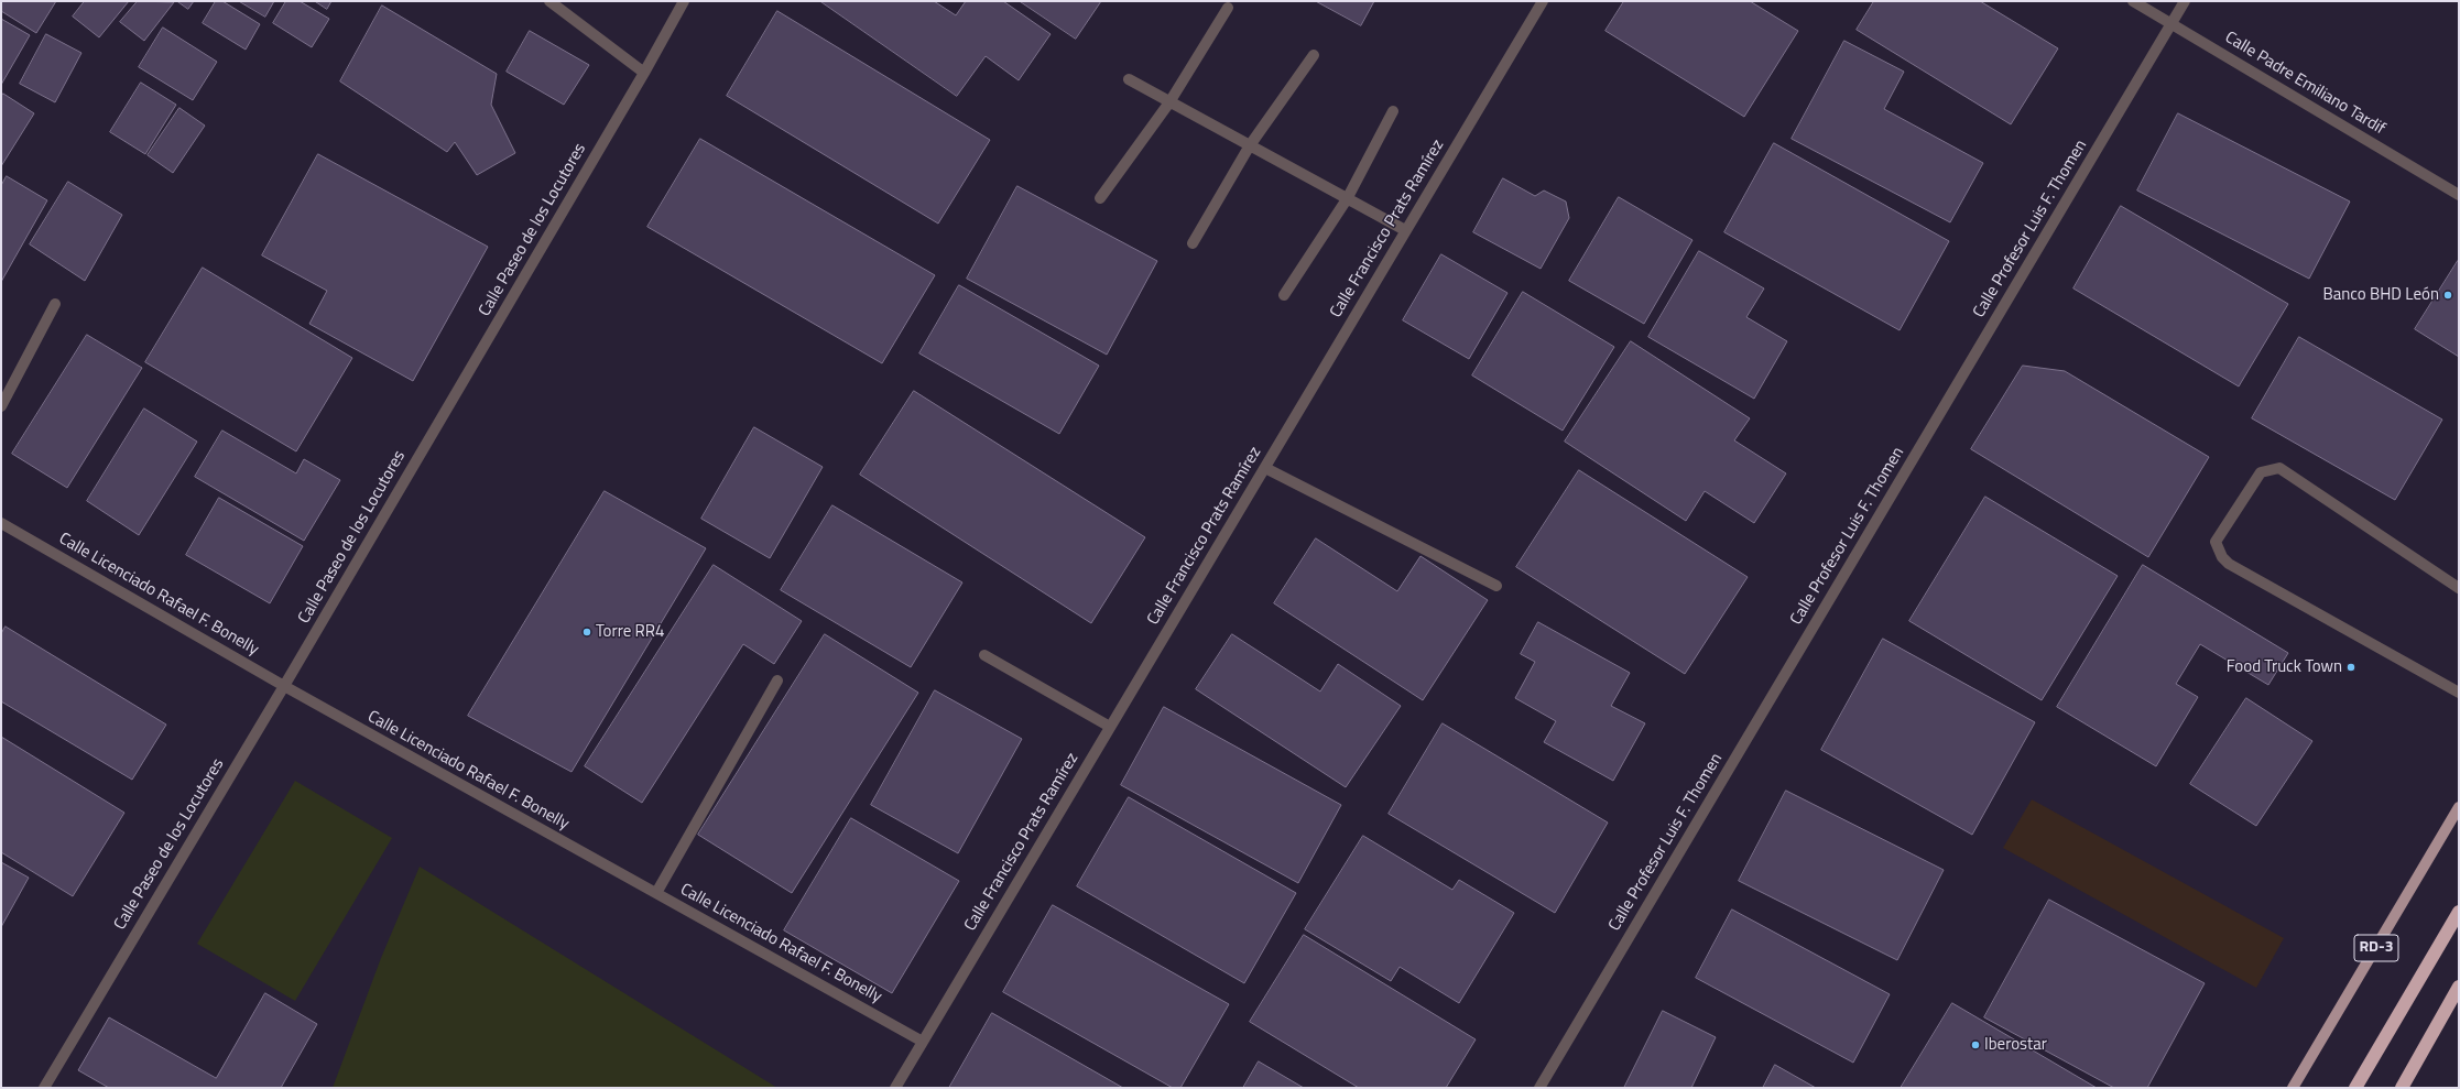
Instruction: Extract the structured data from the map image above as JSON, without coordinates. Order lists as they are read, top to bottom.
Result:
{
  "streets": {
    "main road": ["RD-3"],
    "street": [
      "Calle Padre Emiliano Tardif",
      "Calle Francisco Prats Ramírez",
      "Calle Profesor Luis F. Thomen",
      "Calle Paseo de los Locutores",
      "Calle Licenciado Rafael F. Bonelly"
    ]
  },
  "crossings": [
    ["Calle Padre Emiliano Tardif", "Calle Profesor Luis F. Thomen"],
    ["Calle Francisco Prats Ramírez", "Calle Licenciado Rafael F. Bonelly"],
    ["Calle Paseo de los Locutores", "Calle Licenciado Rafael F. Bonelly"]
  ],
  "places": [
    "Banco BHD León",
    "Torre RR4",
    "Food Truck Town",
    "Iberostar"
  ]
}
